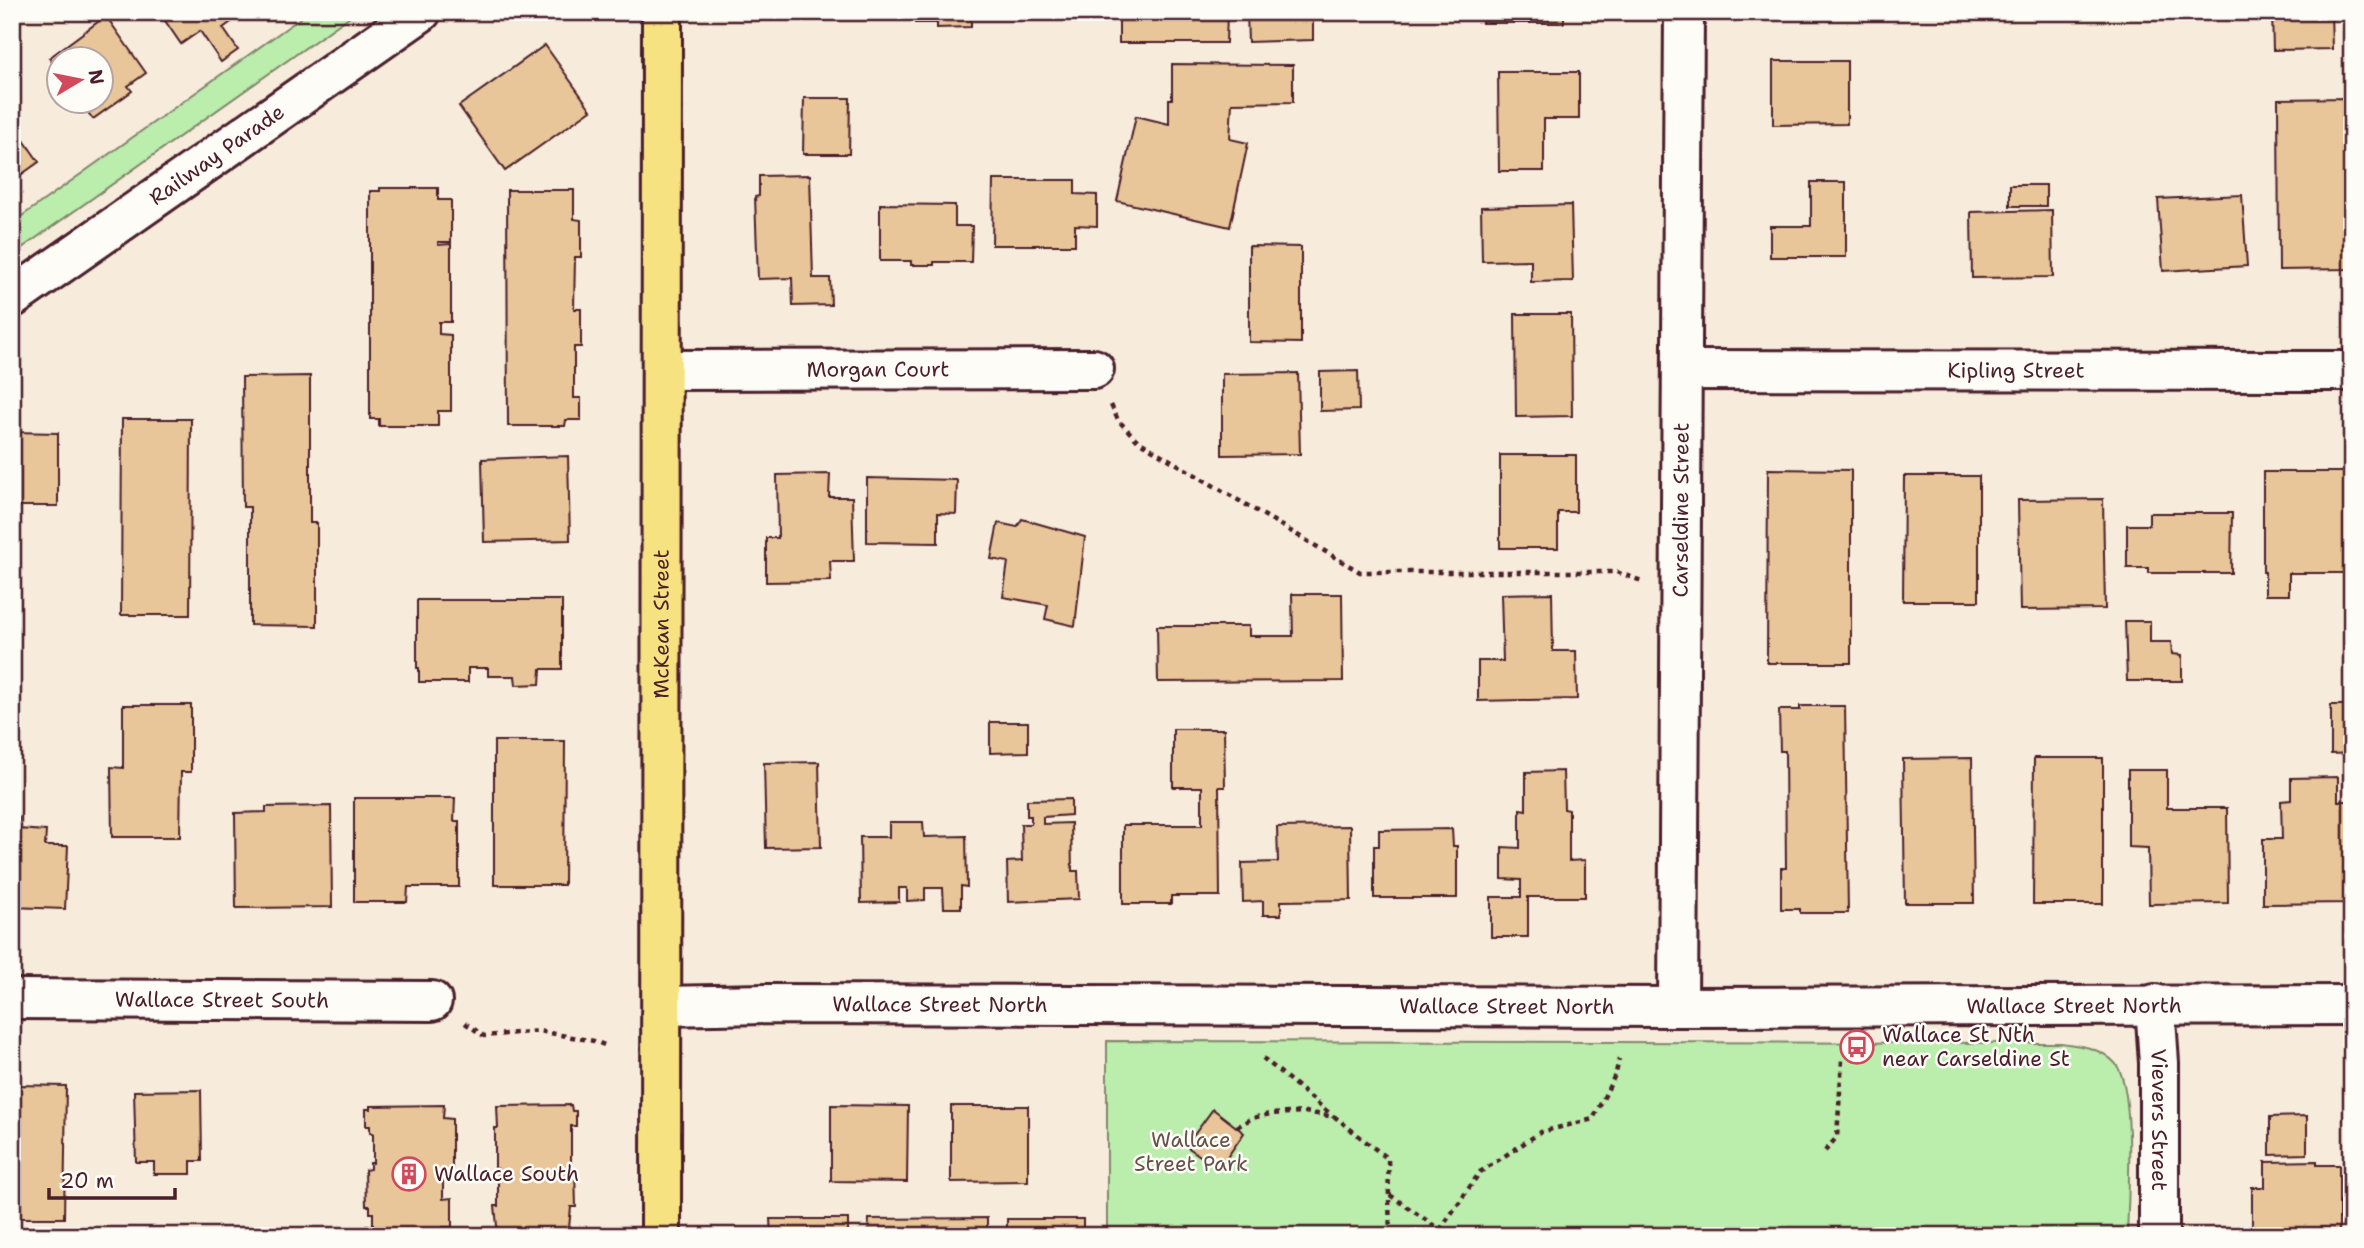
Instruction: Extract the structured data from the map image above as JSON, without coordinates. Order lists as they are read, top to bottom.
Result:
{
  "streets": {
    "main road": ["McKean Street"],
    "street": [
      "Railway Parade",
      "Morgan Court",
      "Kipling Street",
      "Carseldine Street",
      "Wallace Street South",
      "Wallace Street North",
      "Vievers Street"
    ]
  },
  "crossings": [
    ["Morgan Court", "McKean Street"],
    ["Kipling Street", "Carseldine Street"],
    ["Carseldine Street", "Wallace Street North"],
    ["McKean Street", "Wallace Street North"],
    ["Wallace Street North", "Vievers Street"]
  ],
  "parks": ["Wallace Street Park"],
  "places": {
    "bus stop": ["Wallace St Nth near Carseldine St"],
    "building": ["Wallace South"]
  },
  "scale_bar": "20 m",
  "north": "right"
}
